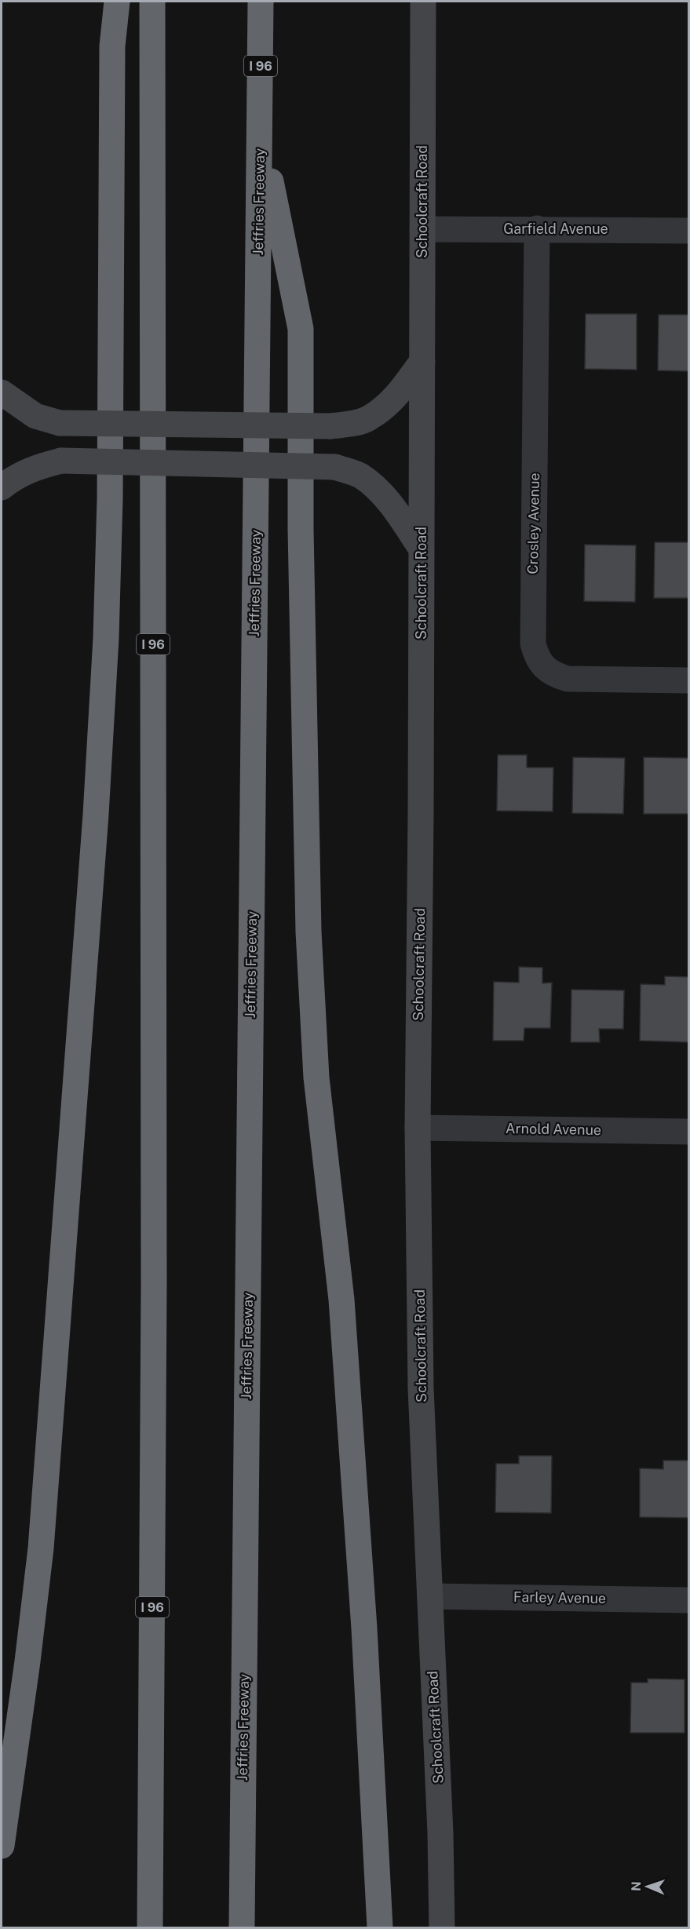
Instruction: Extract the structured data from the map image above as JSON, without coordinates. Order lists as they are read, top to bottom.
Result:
{
  "streets": {
    "highway": ["I 96", "Jeffries Freeway"],
    "main road": ["Schoolcraft Road"],
    "street": [
      "Garfield Avenue",
      "Crosley Avenue",
      "Arnold Avenue",
      "Farley Avenue"
    ]
  },
  "crossings": [
    ["Schoolcraft Road", "Garfield Avenue"],
    ["Schoolcraft Road", "Arnold Avenue"],
    ["Schoolcraft Road", "Farley Avenue"],
    ["Garfield Avenue", "Crosley Avenue"]
  ],
  "north": "left"
}
